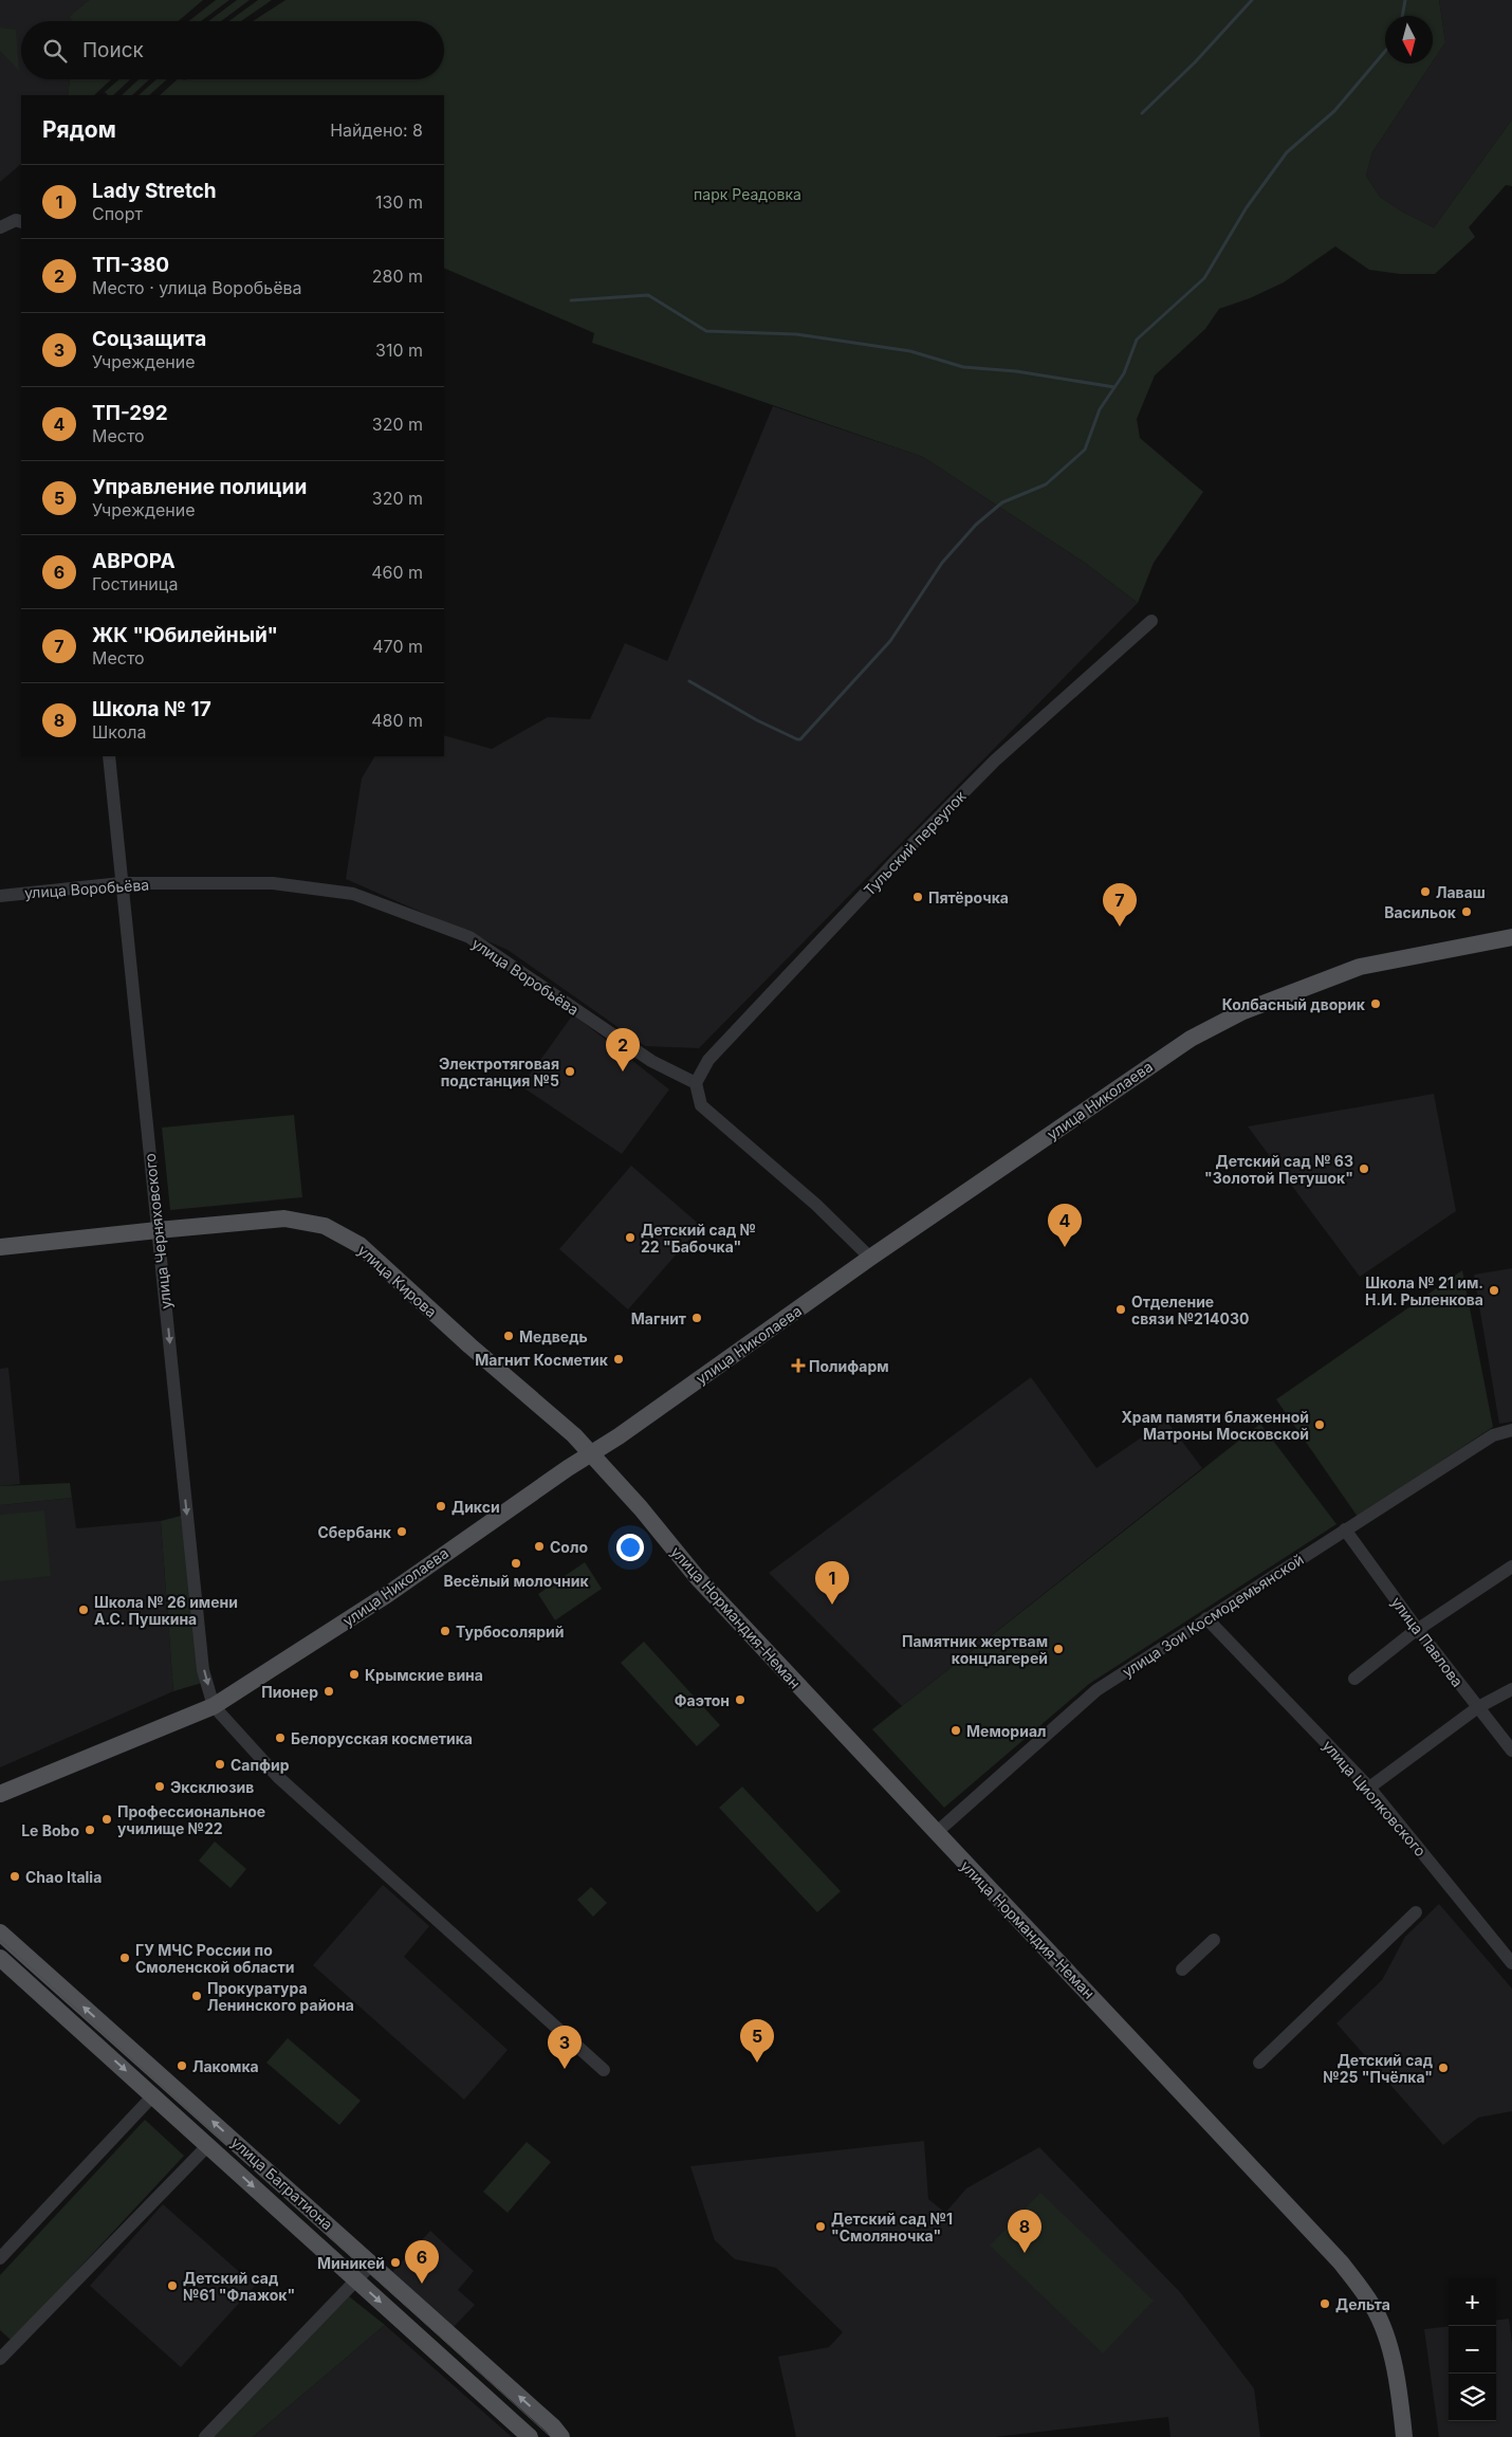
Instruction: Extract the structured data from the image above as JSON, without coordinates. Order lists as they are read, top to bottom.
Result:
{
  "streets": {
    "main road": [
      "улица Николаева",
      "улица Кирова",
      "улица Нормандия-Неман",
      "улица Багратиона"
    ],
    "street": [
      "Тульский переулок",
      "улица Воробьёва",
      "улица Черняховского",
      "улица Зои Космодемьянской",
      "улица Павлова",
      "улица Циолковского"
    ]
  },
  "crossings": [
    ["Тульский переулок", "улица Воробьёва"],
    ["улица Воробьёва", "улица Черняховского"],
    ["улица Николаева", "улица Черняховского"],
    ["улица Николаева", "улица Кирова"],
    ["улица Николаева", "улица Нормандия-Неман"],
    ["улица Черняховского", "улица Кирова"],
    ["улица Кирова", "улица Нормандия-Неман"],
    ["улица Зои Космодемьянской", "улица Нормандия-Неман"],
    ["улица Зои Космодемьянской", "улица Павлова"],
    ["улица Зои Космодемьянской", "улица Циолковского"]
  ],
  "one_way": ["улица Черняховского"],
  "parks": ["парк Реадовка"],
  "places": {
    "other": [
      "Лаваш",
      "Пятёрочка",
      "Васильок",
      "Колбасный дворик",
      "Электротяговая подстанция №5",
      "Детский сад № 63 \"Золотой Петушок\"",
      "Детский сад № 22 \"Бабочка\"",
      "Школа № 21 им. Н.И. Рыленкова",
      "Отделение связи №214030",
      "Магнит",
      "Медведь",
      "Магнит Косметик",
      "Храм памяти блаженной Матроны Московской",
      "Дикси",
      "Сбербанк",
      "Соло",
      "Весёлый молочник",
      "Школа № 26 имени А.С. Пушкина",
      "Турбосолярий",
      "Памятник жертвам концлагерей",
      "Крымские вина",
      "Пионер",
      "Фаэтон",
      "Мемориал",
      "Белорусская косметика",
      "Сапфир",
      "Эксклюзив",
      "Профессиональное училище №22",
      "Le Bobo",
      "Chao Italia",
      "ГУ МЧС России по Смоленской области",
      "Прокуратура Ленинского района",
      "Лакомка",
      "Детский сад №25 \"Пчёлка\"",
      "Детский сад №1 \"Смоляночка\"",
      "Миникей",
      "Детский сад №61 \"Флажок\"",
      "Дельта"
    ],
    "health": ["Полифарм"]
  },
  "north": "bottom",
  "page": {
    "search": "Поиск",
    "heading": ["Рядом", "Найдено: 8"],
    "list": [
      {
        "mark": "1",
        "name": "Lady Stretch",
        "note": "Спорт",
        "value": "130 m"
      },
      {
        "mark": "2",
        "name": "ТП-380",
        "note": "Место · улица Воробьёва",
        "value": "280 m"
      },
      {
        "mark": "3",
        "name": "Соцзащита",
        "note": "Учреждение",
        "value": "310 m"
      },
      {
        "mark": "4",
        "name": "ТП-292",
        "note": "Место",
        "value": "320 m"
      },
      {
        "mark": "5",
        "name": "Управление полиции",
        "note": "Учреждение",
        "value": "320 m"
      },
      {
        "mark": "6",
        "name": "ABPOPA",
        "note": "Гостиница",
        "value": "460 m"
      },
      {
        "mark": "7",
        "name": "ЖК \"Юбилейный\"",
        "note": "Место",
        "value": "470 m"
      },
      {
        "mark": "8",
        "name": "Школа № 17",
        "note": "Школа",
        "value": "480 m"
      }
    ],
    "pins": [
      "7",
      "2",
      "4",
      "1",
      "5",
      "3",
      "8",
      "6"
    ],
    "map_buttons": ["+", "−"]
  }
}
